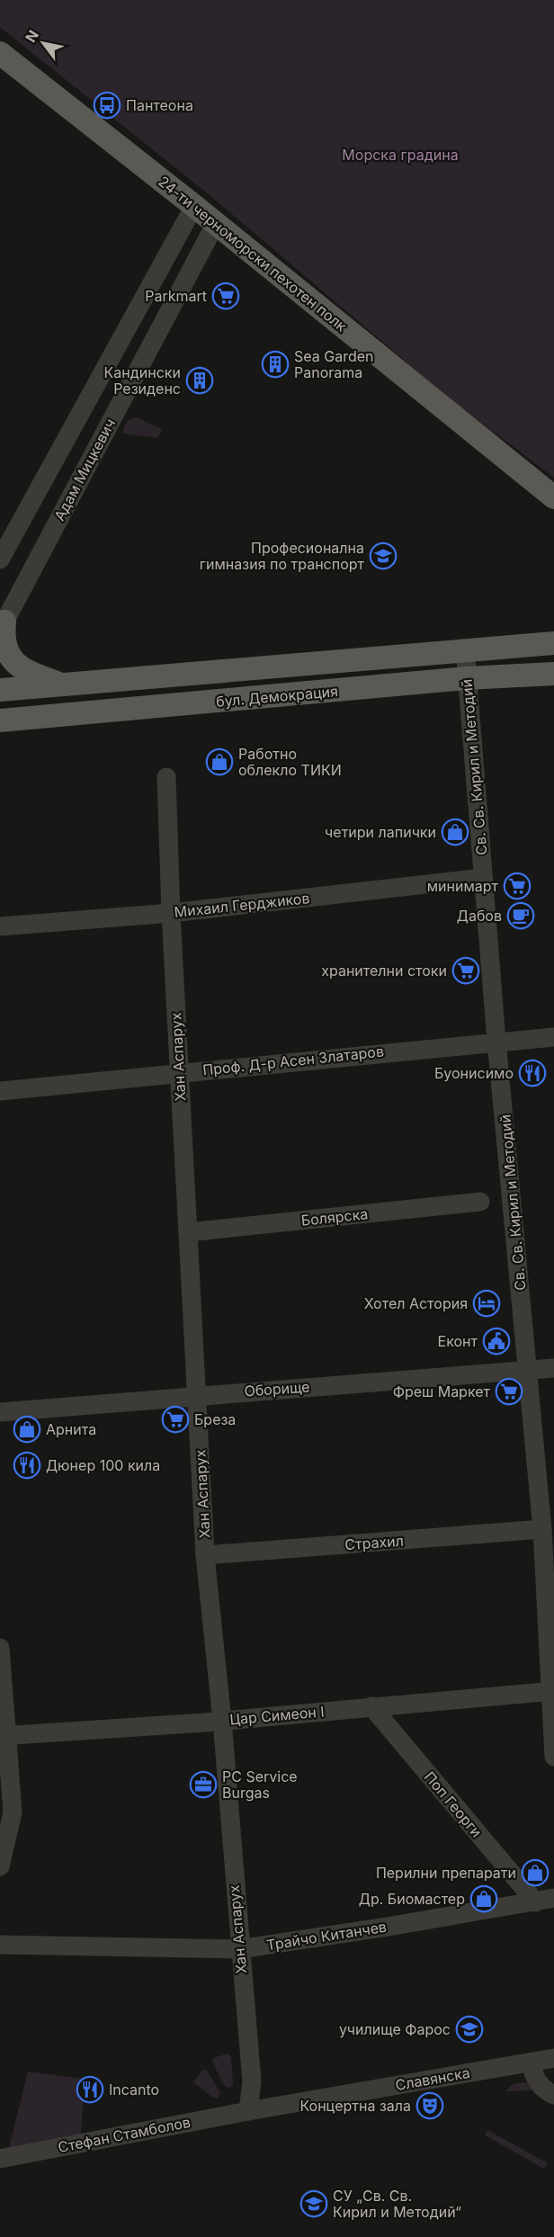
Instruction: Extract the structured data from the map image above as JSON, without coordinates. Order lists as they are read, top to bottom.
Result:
{
  "streets": {
    "main road": ["24-ти черноморски пехотен полк", "бул. Демокрация"],
    "street": [
      "Адам Мицкевич",
      "Св. Св. Кирил и Методий",
      "Михаил Герджиков",
      "Хан Аспарух",
      "Проф. Д-р Асен Златаров",
      "Болярска",
      "Оборище",
      "Страхил",
      "Цар Симеон I",
      "Поп Георги",
      "Трайчо Китанчев",
      "Славянска",
      "Стефан Стамболов"
    ]
  },
  "crossings": [
    ["24-ти черноморски пехотен полк", "Адам Мицкевич"],
    ["бул. Демокрация", "Св. Св. Кирил и Методий"],
    ["Св. Св. Кирил и Методий", "Михаил Герджиков"],
    ["Св. Св. Кирил и Методий", "Проф. Д-р Асен Златаров"],
    ["Св. Св. Кирил и Методий", "Оборище"],
    ["Св. Св. Кирил и Методий", "Страхил"],
    ["Св. Св. Кирил и Методий", "Цар Симеон I"],
    ["Михаил Герджиков", "Хан Аспарух"],
    ["Хан Аспарух", "Проф. Д-р Асен Златаров"],
    ["Хан Аспарух", "Болярска"],
    ["Хан Аспарух", "Оборище"],
    ["Хан Аспарух", "Страхил"],
    ["Хан Аспарух", "Цар Симеон I"],
    ["Хан Аспарух", "Трайчо Китанчев"],
    ["Хан Аспарух", "Славянска"],
    ["Хан Аспарух", "Стефан Стамболов"],
    ["Цар Симеон I", "Поп Георги"],
    ["Поп Георги", "Трайчо Китанчев"],
    ["Славянска", "Стефан Стамболов"]
  ],
  "parks": ["Морска градина"],
  "places": {
    "bus stop": ["Пантеона"],
    "supermarket": [
      "Parkmart",
      "минимарт",
      "хранителни стоки",
      "Фреш Маркет",
      "Бреза"
    ],
    "building": ["Sea Garden Panorama", "Кандински Резиденс"],
    "school or university": ["Професионална гимназия по транспорт", "училище Фарос", "СУ „Св. Св. Кирил и Методий“"],
    "shop": [
      "Работно облекло ТИКИ",
      "четири лапички",
      "Арнита",
      "Перилни препарати",
      "Др. Биомастер"
    ],
    "cafe": ["Дабов"],
    "restaurant": ["Буонисимо", "Дюнер 100 кила", "Incanto"],
    "hotel": ["Хотел Астория"],
    "public building": ["Еконт"],
    "office": ["PC Service Burgas"],
    "theatre": ["Концертна зала"]
  },
  "north": "top left"
}
